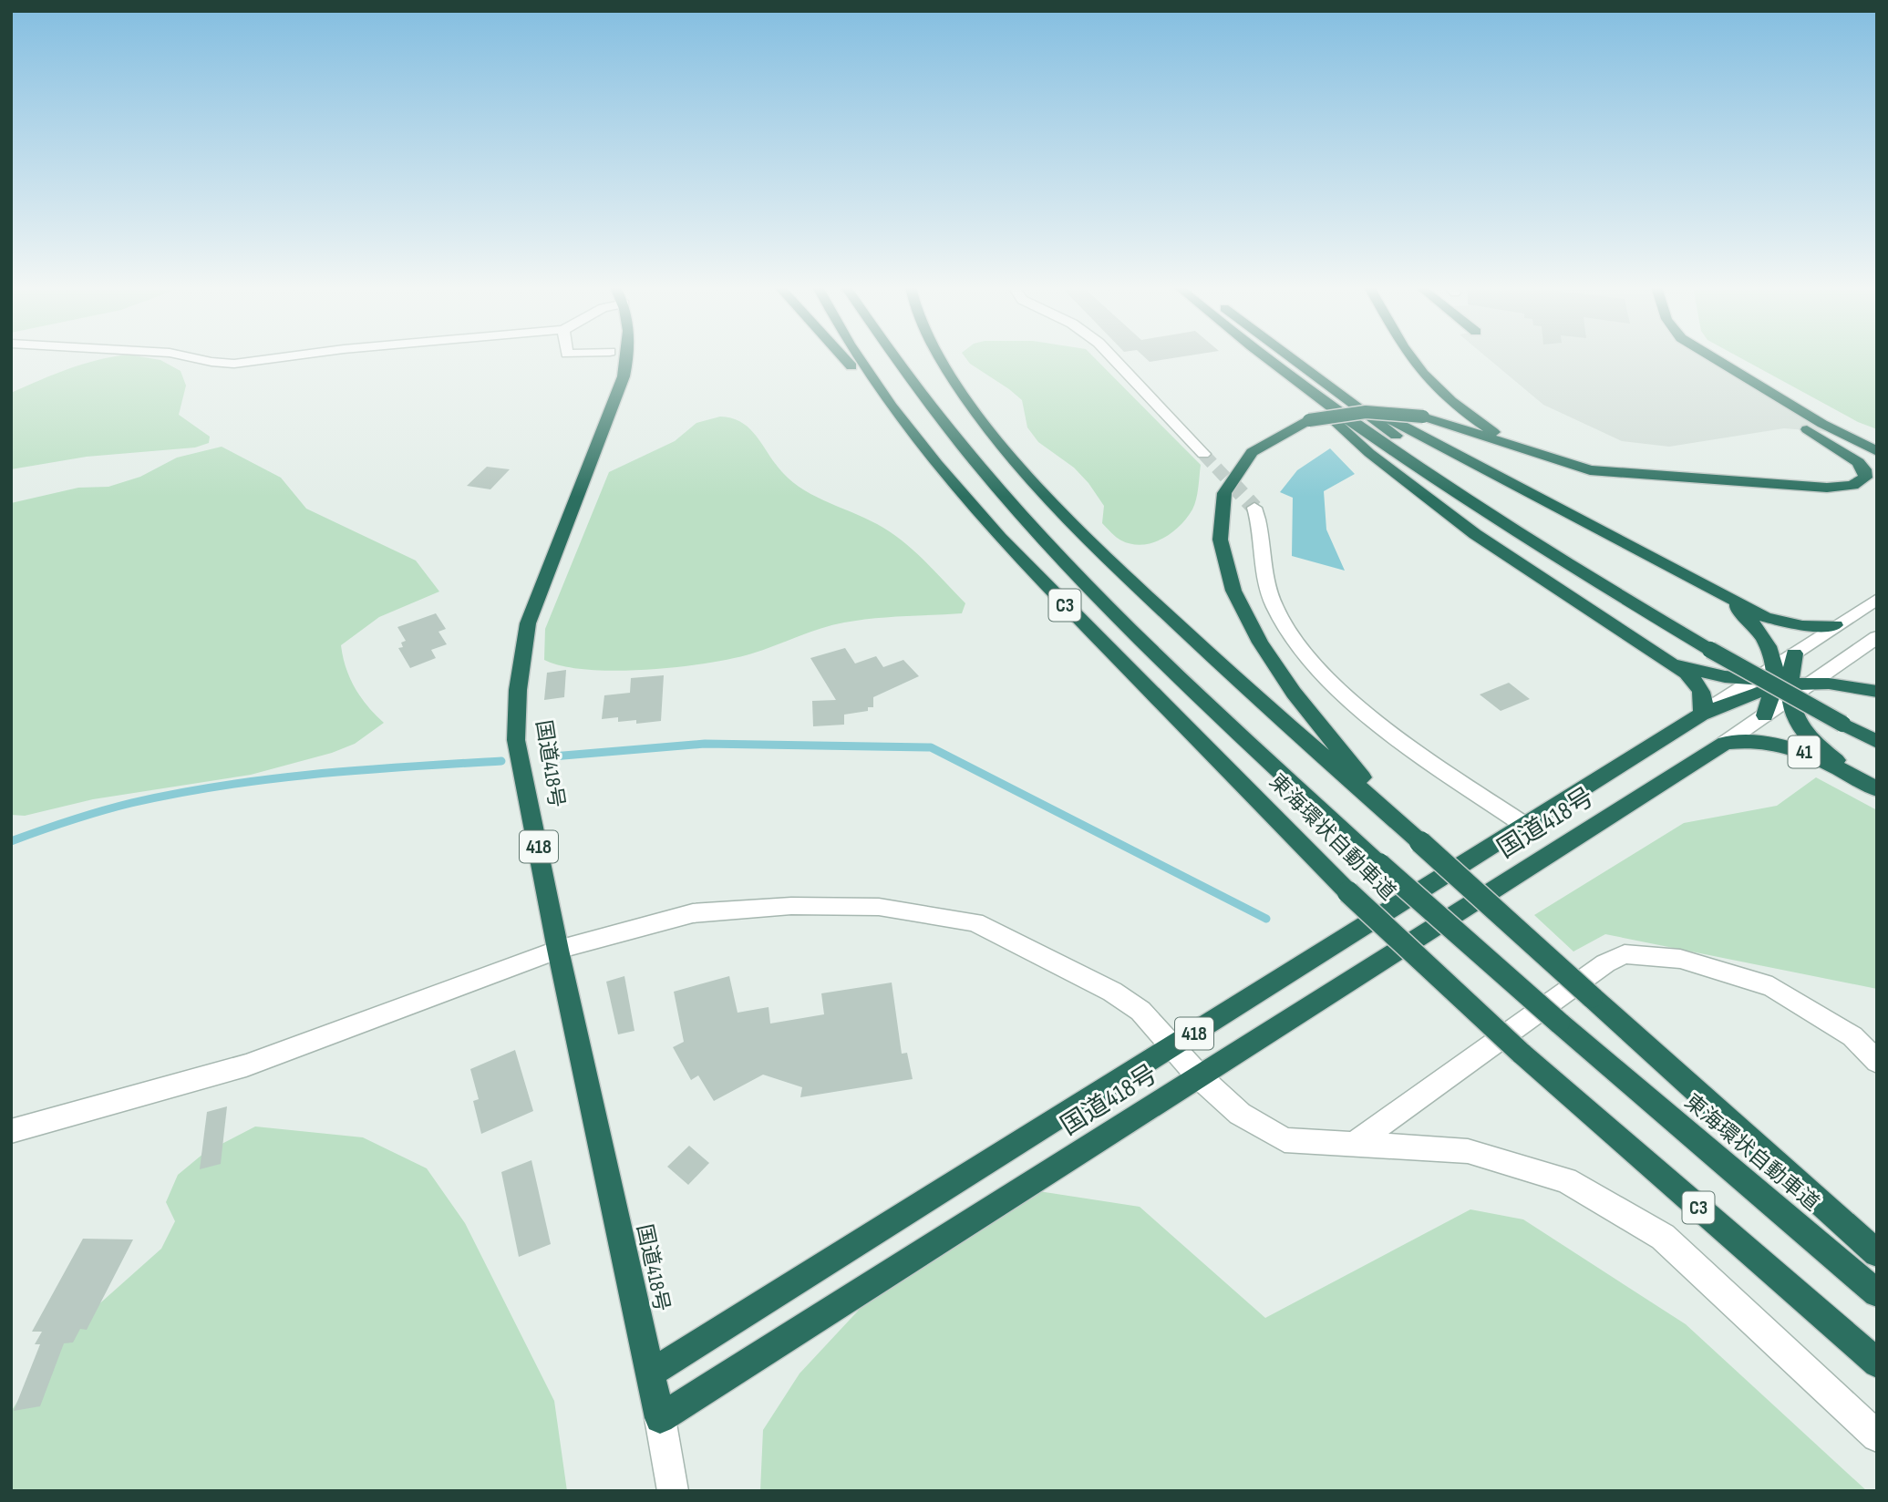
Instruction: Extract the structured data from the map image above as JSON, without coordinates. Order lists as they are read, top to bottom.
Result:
{
  "streets": {
    "highway": [
      "C3",
      "41",
      "国道418号",
      "東海環状自動車道",
      "418"
    ]
  },
  "crossings": [
    ["41", "国道418号"]
  ]
}
